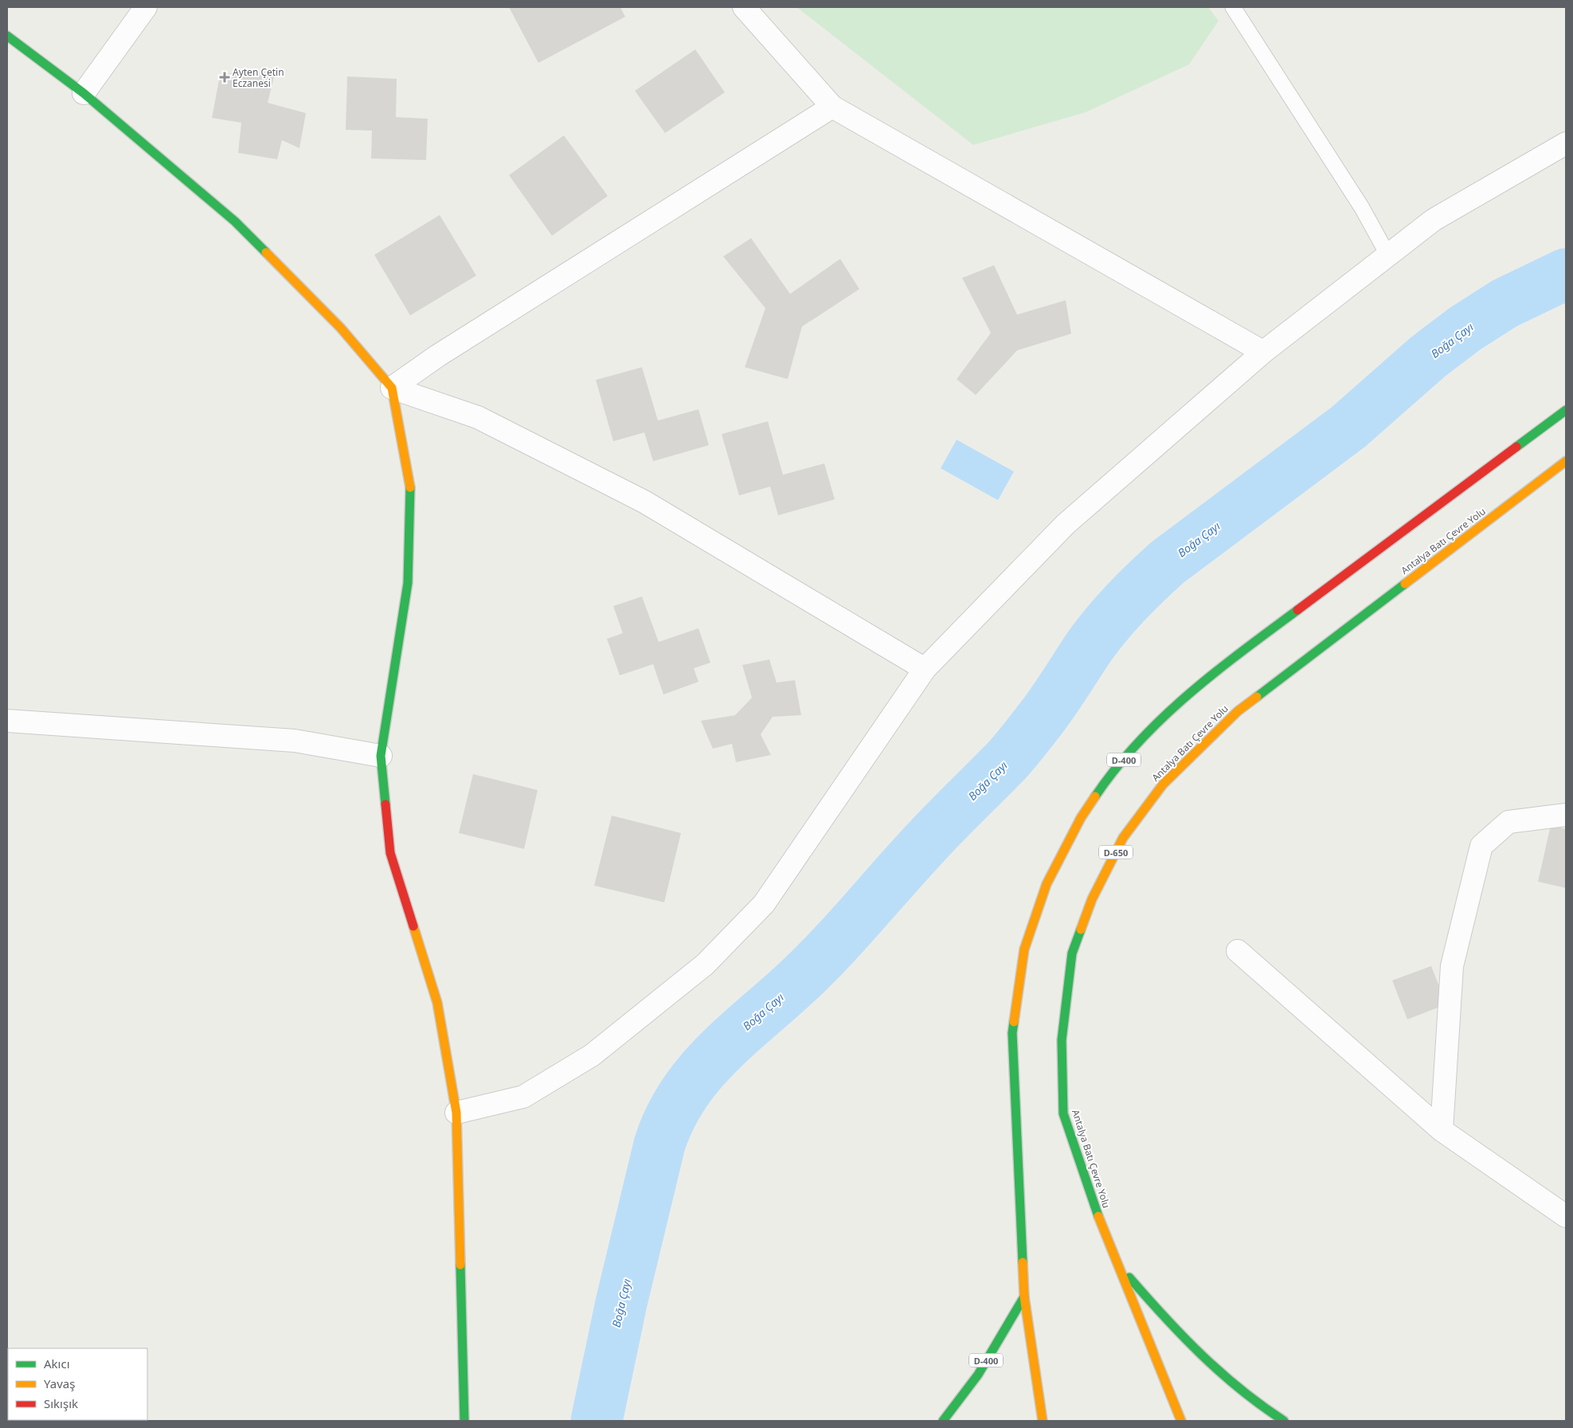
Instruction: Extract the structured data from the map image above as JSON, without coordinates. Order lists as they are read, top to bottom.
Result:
{
  "streets": {
    "main road": ["Antalya Batı Çevre Yolu", "D-400", "D-650"]
  },
  "water": ["Boğa Çayı"],
  "places": {
    "health": ["Ayten Çetin Eczanesi"]
  },
  "legend": ["Akıcı", "Yavaş", "Sıkışık"]
}
